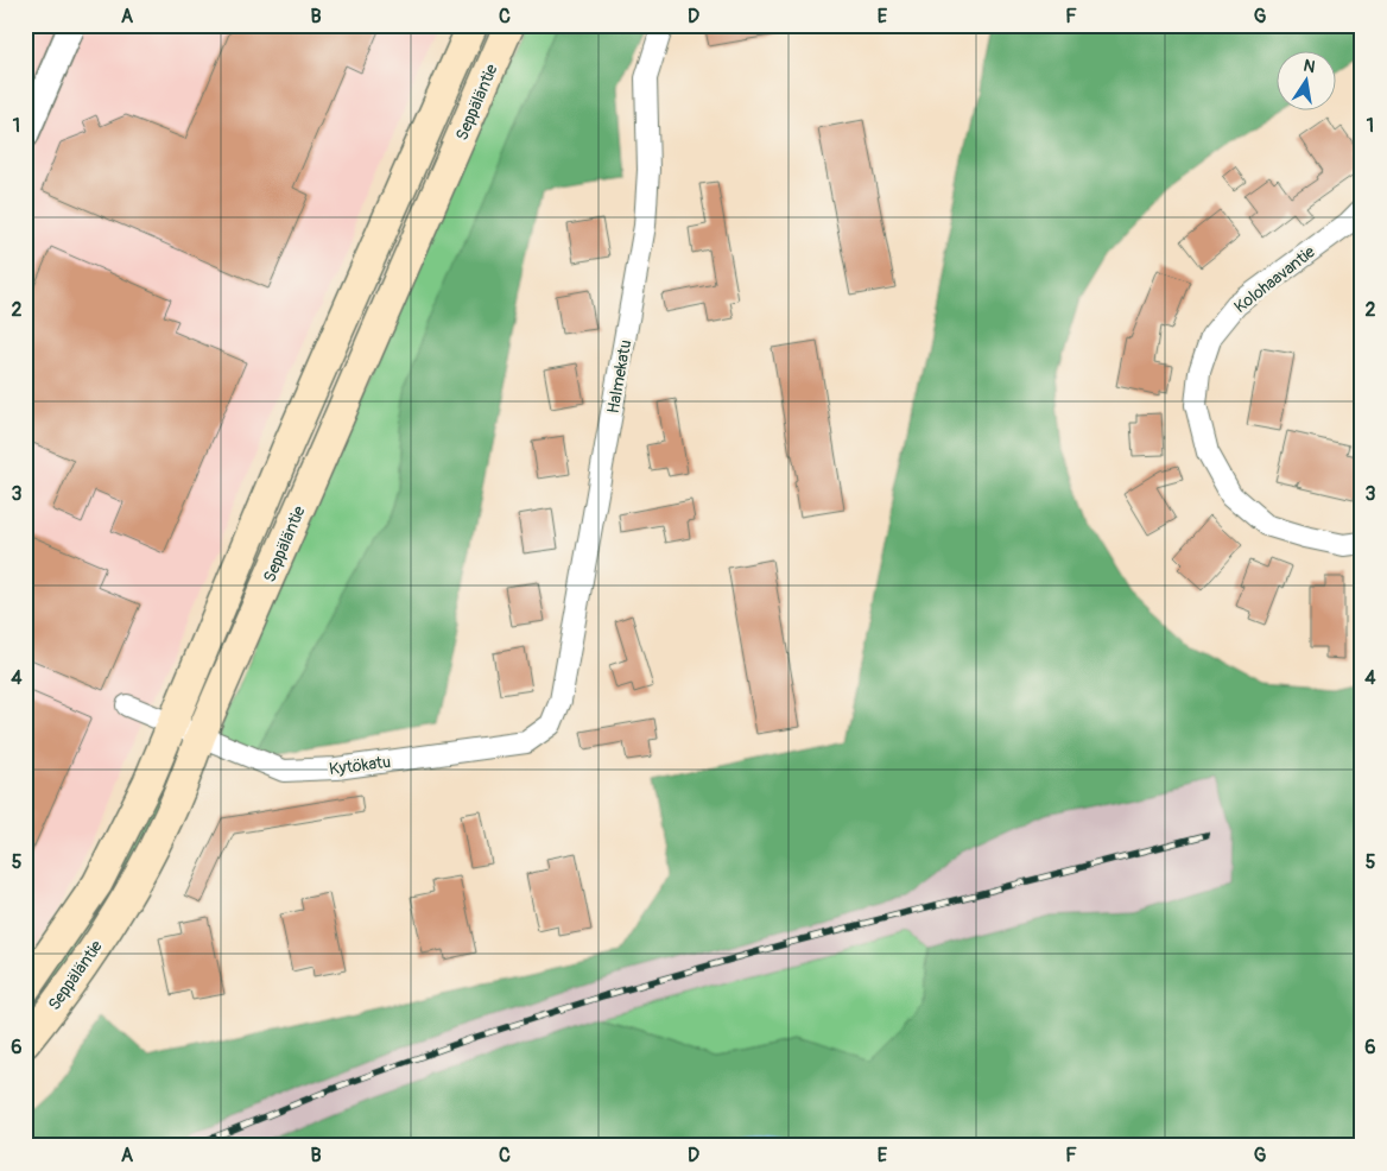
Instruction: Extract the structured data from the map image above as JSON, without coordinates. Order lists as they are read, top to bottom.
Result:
{
  "streets": {
    "main road": ["Seppäläntie"],
    "street": ["Kolohaavantie", "Halmekatu", "Kytökatu"]
  },
  "crossings": [
    ["Seppäläntie", "Kytökatu"],
    ["Halmekatu", "Kytökatu"]
  ],
  "north": "top",
  "grid": {
    "columns": [
      "A",
      "B",
      "C",
      "D",
      "E",
      "F",
      "G"
    ],
    "rows": [
      "1",
      "2",
      "3",
      "4",
      "5",
      "6"
    ]
  }
}
